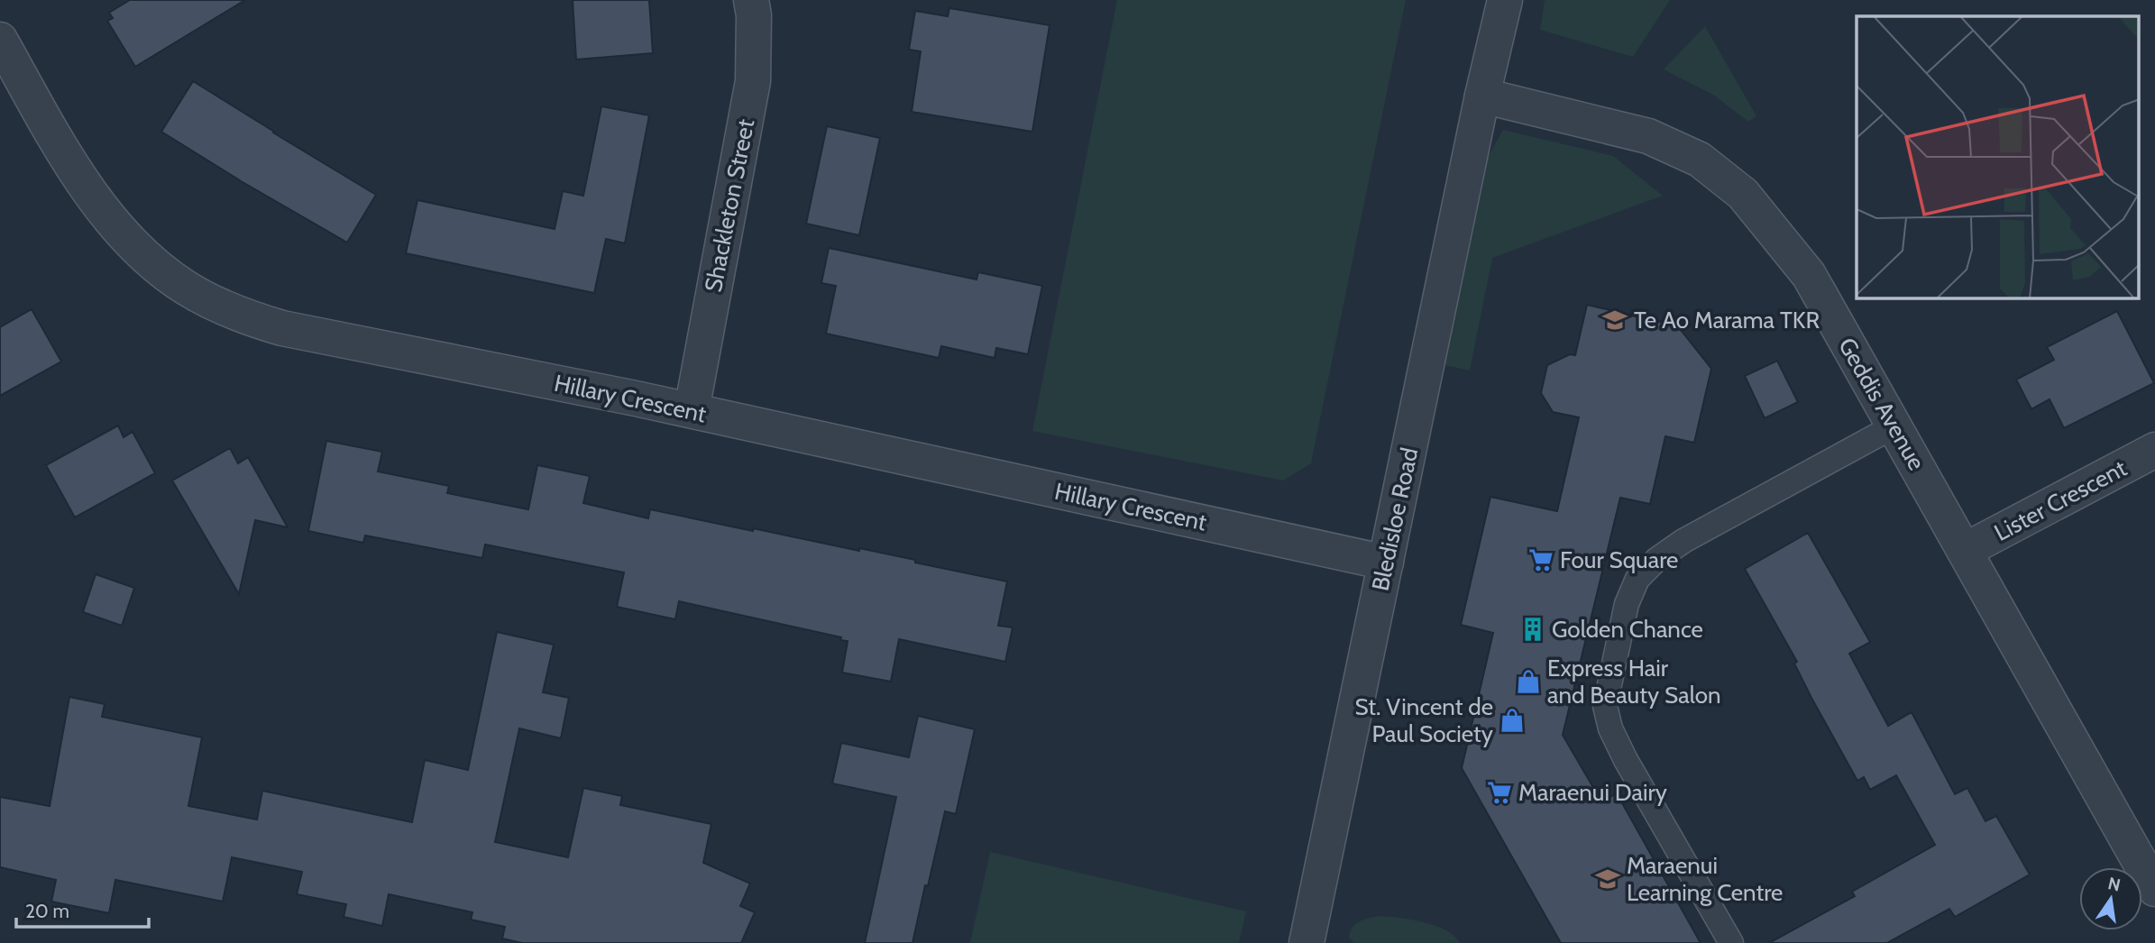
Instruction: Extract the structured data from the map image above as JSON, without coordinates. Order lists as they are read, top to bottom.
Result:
{
  "streets": {
    "street": [
      "Shackleton Street",
      "Hillary Crescent",
      "Geddis Avenue",
      "Lister Crescent",
      "Bledisloe Road"
    ]
  },
  "crossings": [
    ["Shackleton Street", "Hillary Crescent"],
    ["Hillary Crescent", "Bledisloe Road"],
    ["Geddis Avenue", "Lister Crescent"],
    ["Geddis Avenue", "Bledisloe Road"]
  ],
  "places": {
    "school or university": ["Te Ao Marama TKR", "Maraenui Learning Centre"],
    "supermarket": ["Four Square", "Maraenui Dairy"],
    "building": ["Golden Chance"],
    "shop": ["Express Hair and Beauty Salon", "St. Vincent de Paul Society"]
  },
  "scale_bar": "20 m",
  "north": "top"
}
